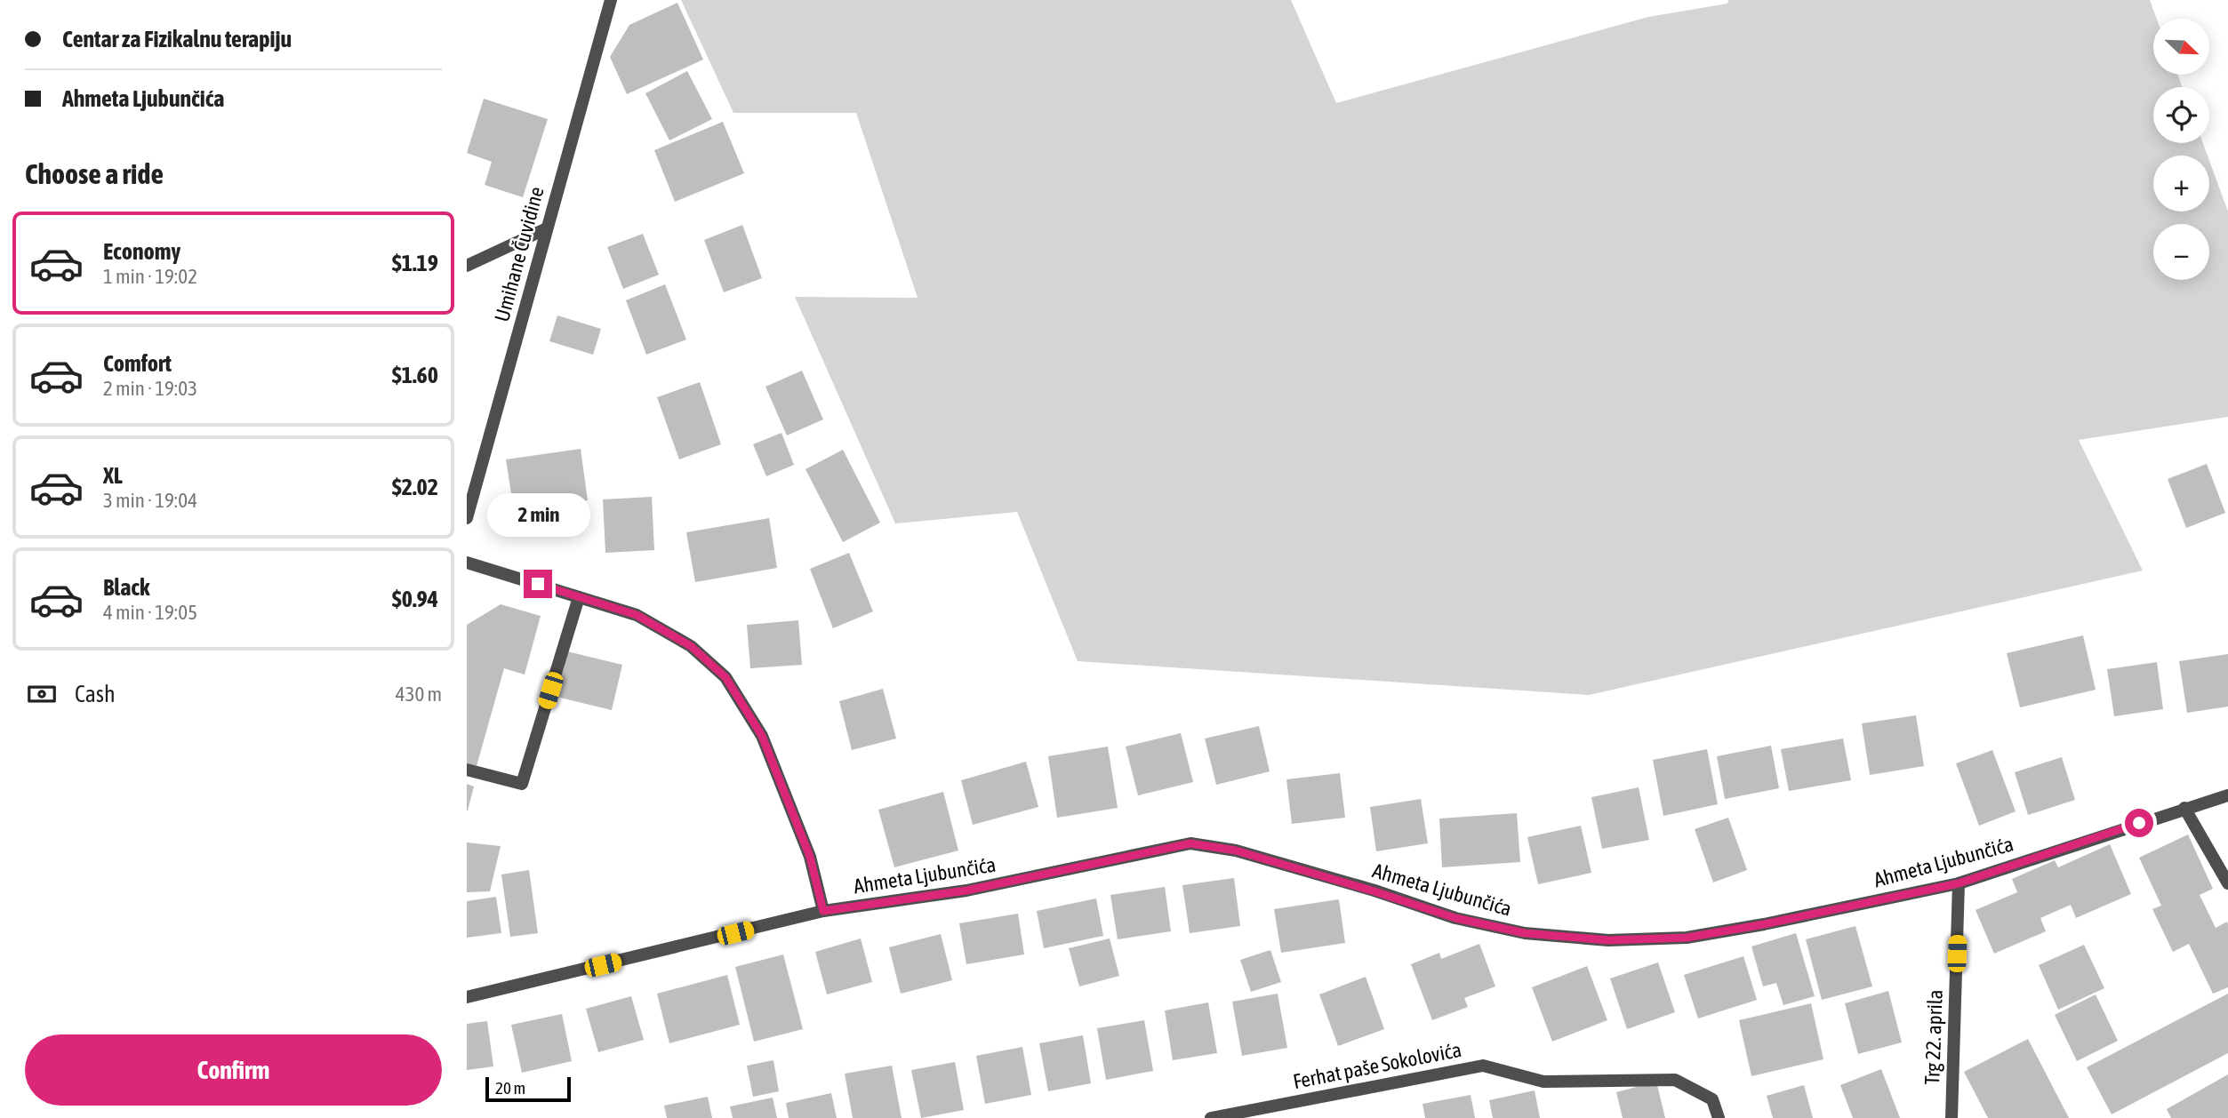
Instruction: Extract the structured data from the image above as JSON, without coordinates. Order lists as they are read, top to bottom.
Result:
{
  "streets": {
    "street": [
      "Umihane Čuvidine",
      "Ahmeta Ljubunčića",
      "Trg 22. aprila",
      "Ferhat paše Sokolovića"
    ]
  },
  "crossings": [
    ["Ahmeta Ljubunčića", "Trg 22. aprila"]
  ],
  "scale_bar": "20 m",
  "north": "bottom right",
  "page": {
    "banner": ["Centar za Fizikalnu terapiju", "Ahmeta Ljubunčića"],
    "map_buttons": ["+", "−"],
    "heading": "Choose a ride",
    "list": [
      {
        "name": "Economy",
        "note": "1 min · 19:02",
        "value": "$1.19"
      },
      {
        "name": "Comfort",
        "note": "2 min · 19:03",
        "value": "$1.60"
      },
      {
        "name": "XL",
        "note": "3 min · 19:04",
        "value": "$2.02"
      },
      {
        "name": "Black",
        "note": "4 min · 19:05",
        "value": "$0.94"
      }
    ],
    "bubble": "2 min",
    "pay": ["Cash", "430 m"],
    "buttons": "Confirm",
    "scale": "20 m"
  }
}
